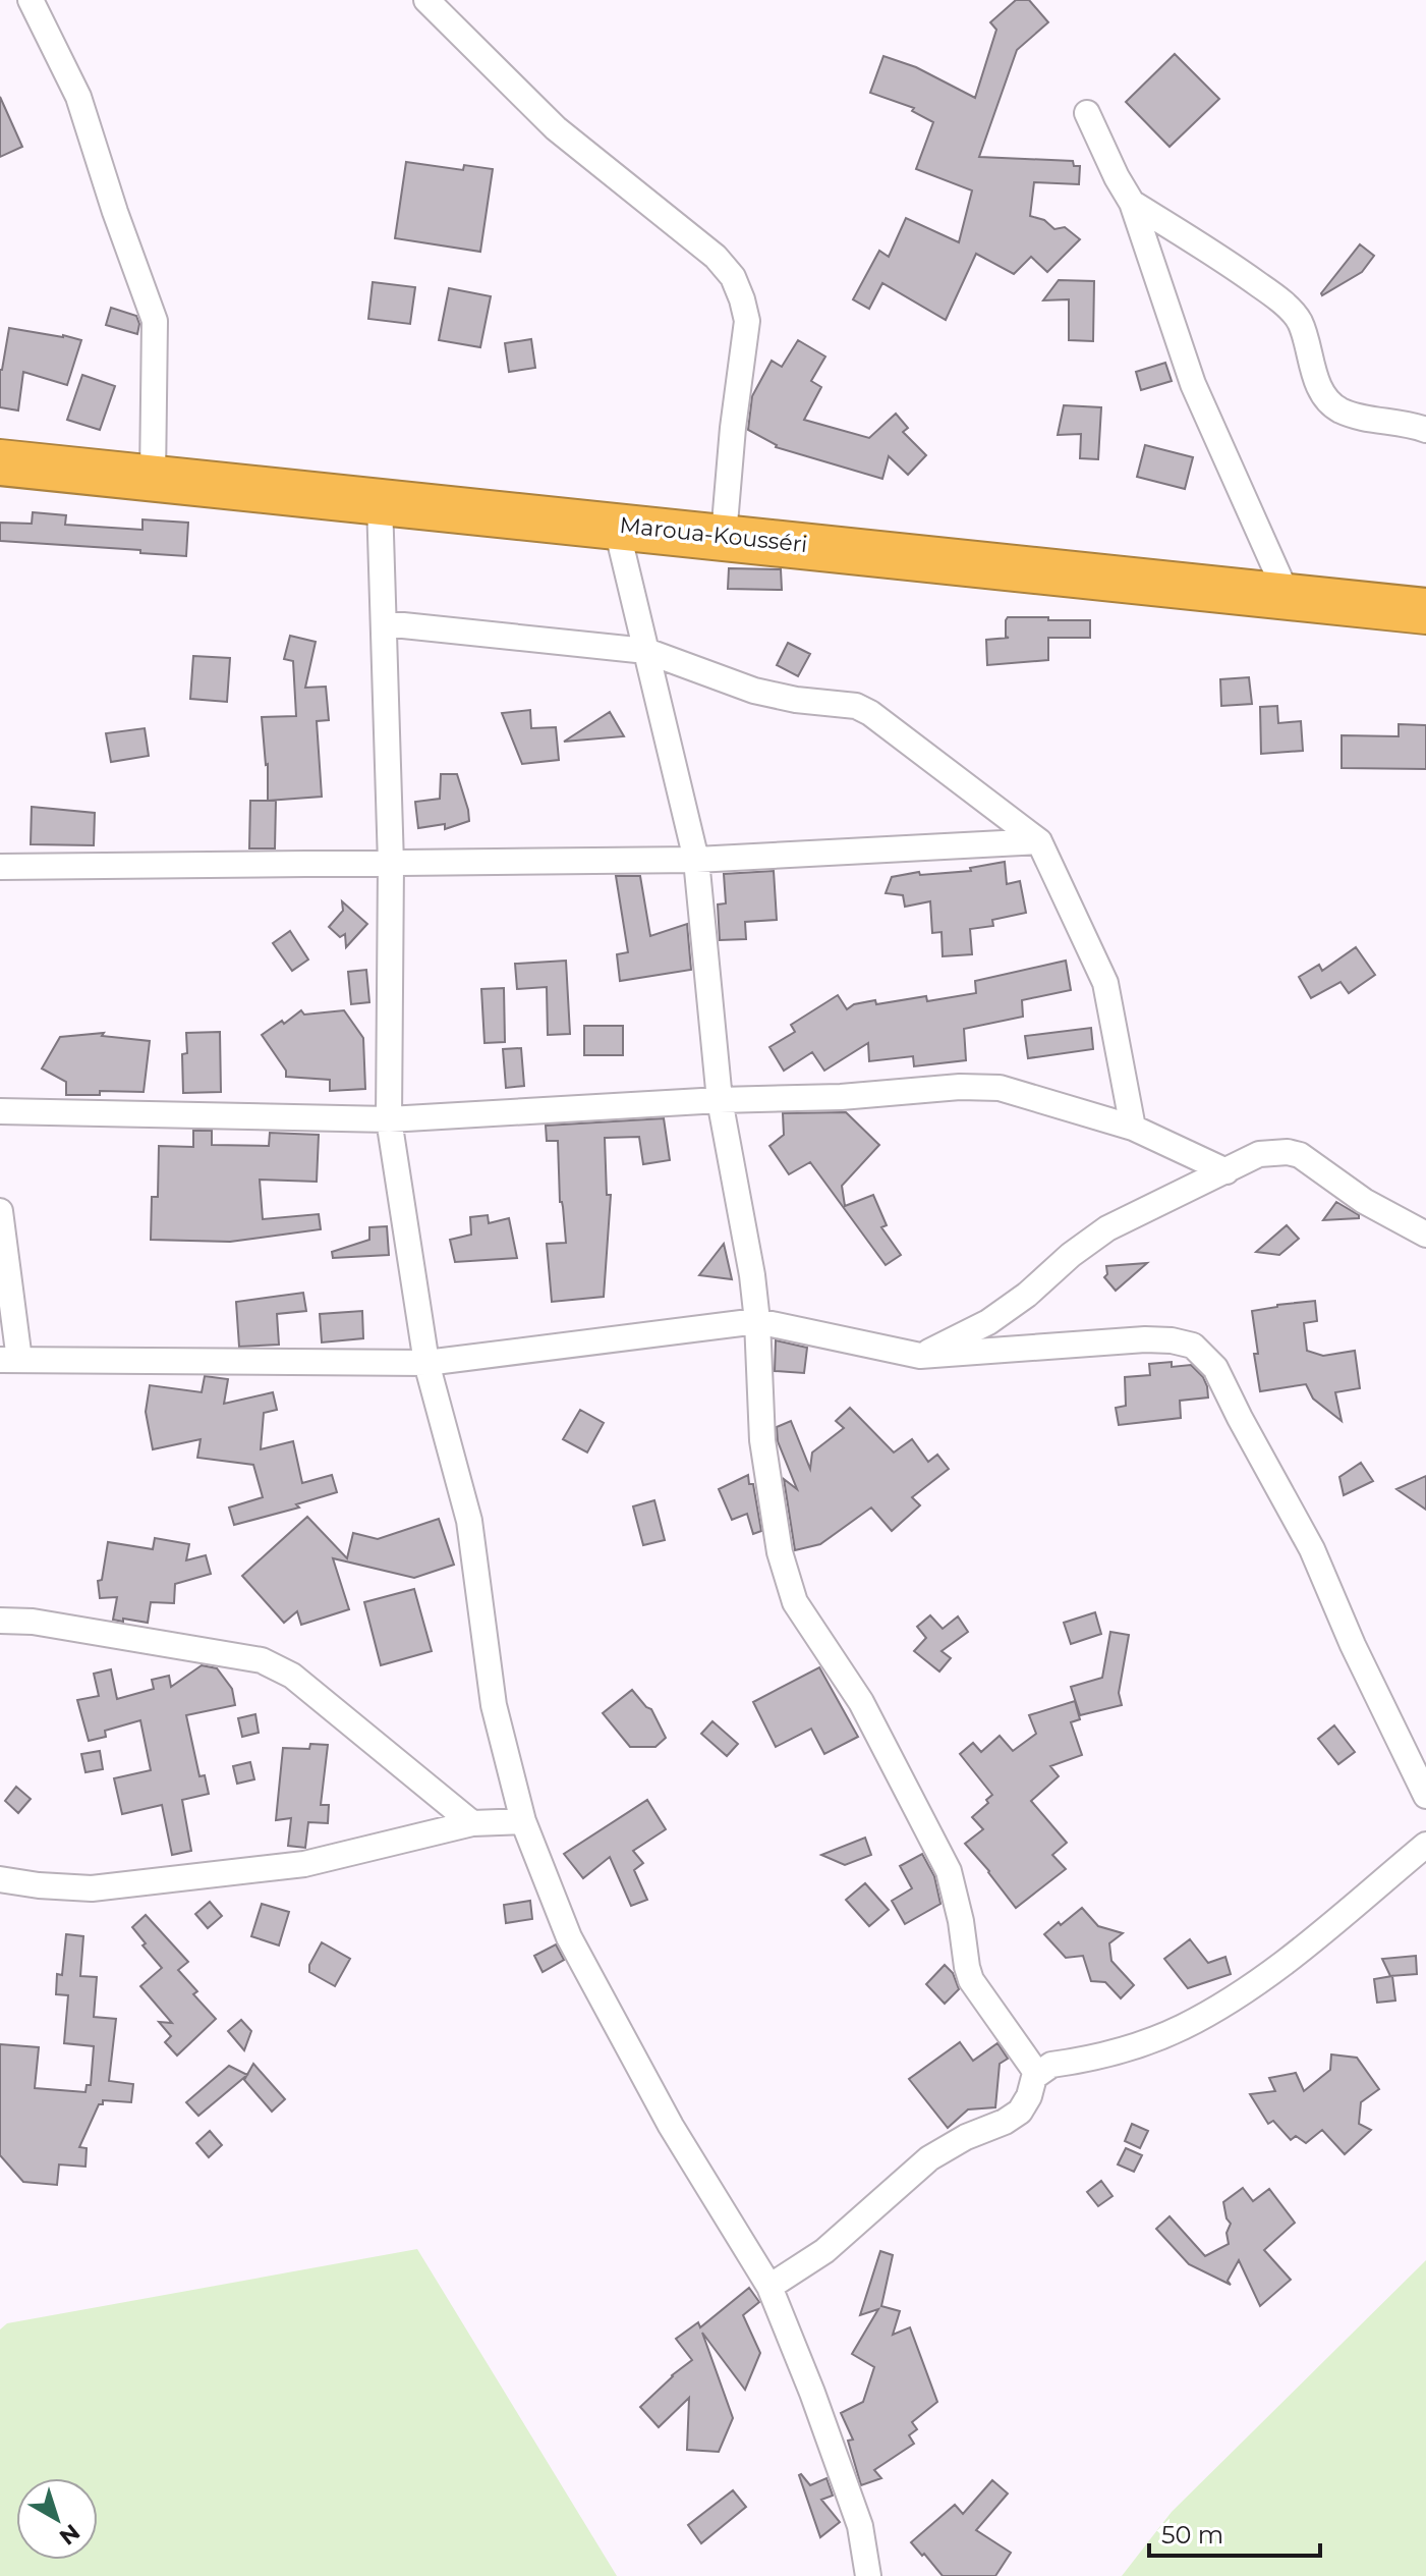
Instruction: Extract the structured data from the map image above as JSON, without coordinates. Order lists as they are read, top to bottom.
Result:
{
  "streets": {
    "highway": ["Maroua-Kousséri"]
  },
  "scale_bar": "50 m",
  "north": "bottom right"
}
